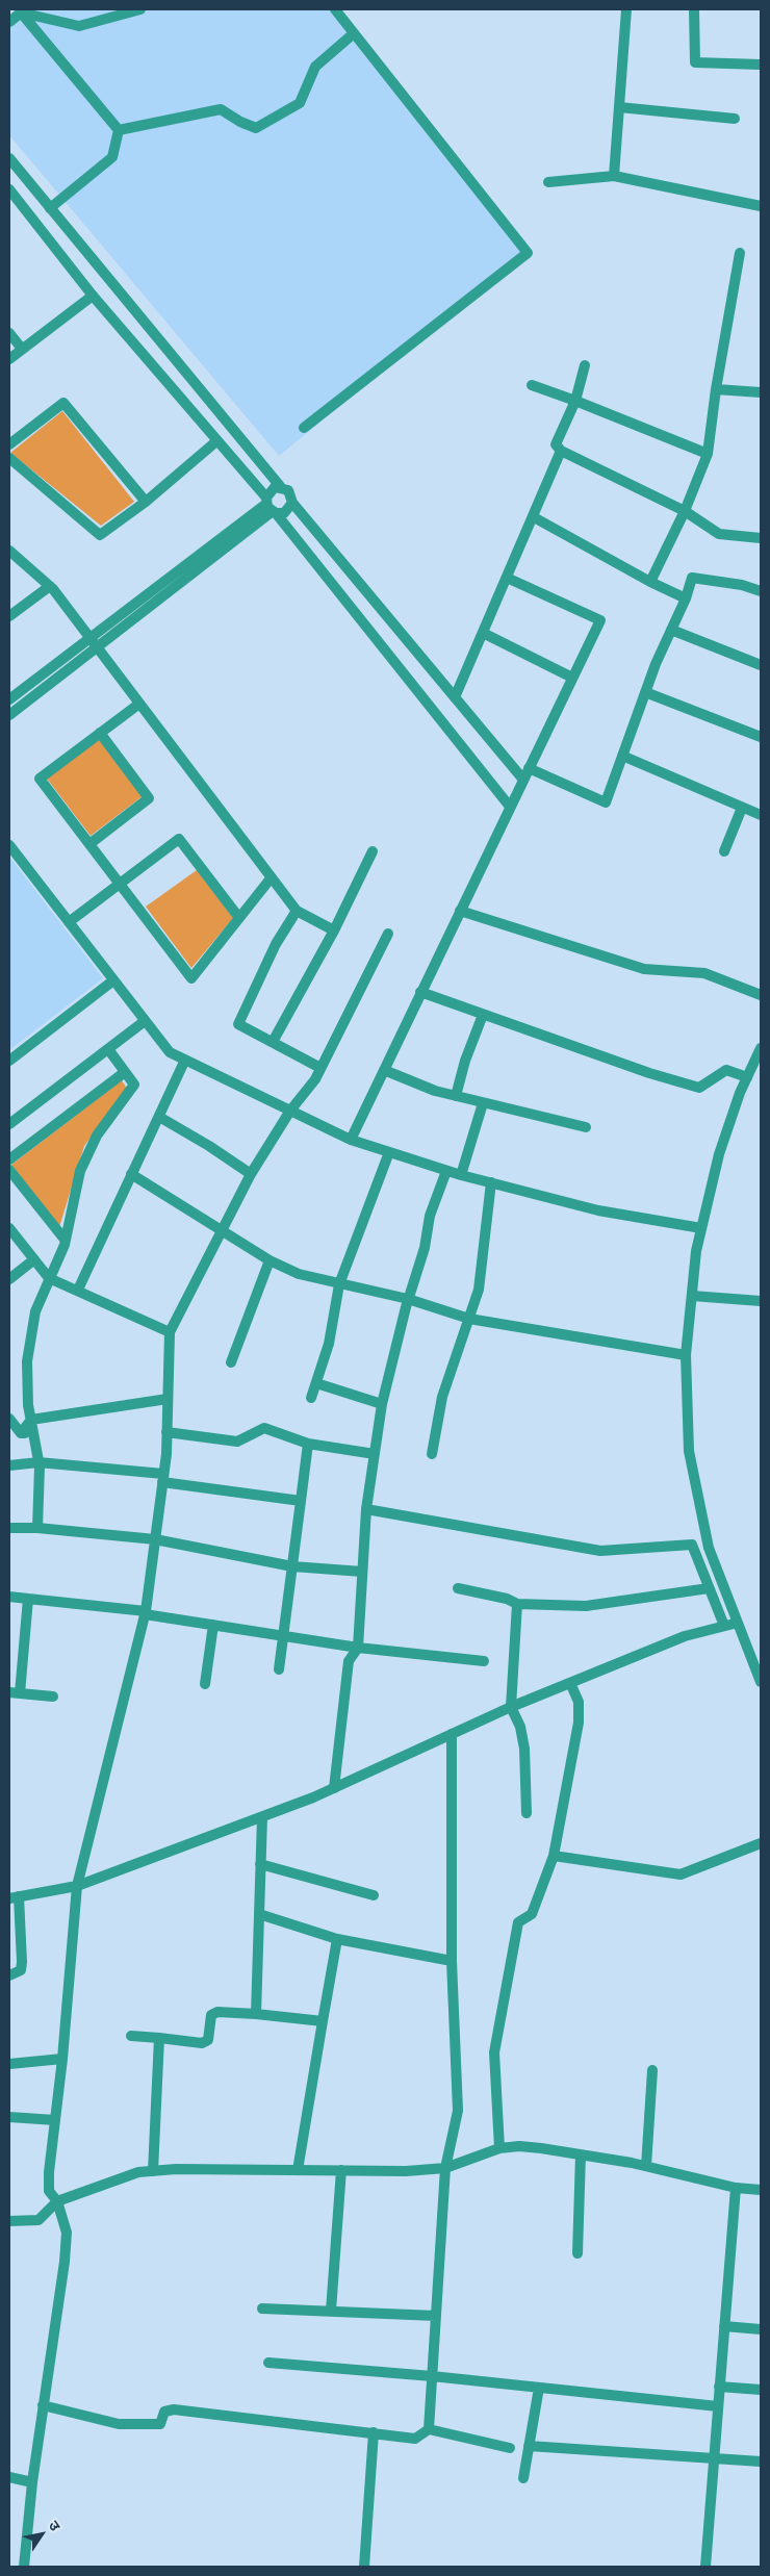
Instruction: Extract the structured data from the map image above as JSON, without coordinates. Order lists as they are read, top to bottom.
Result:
{
  "north": "top right"
}
